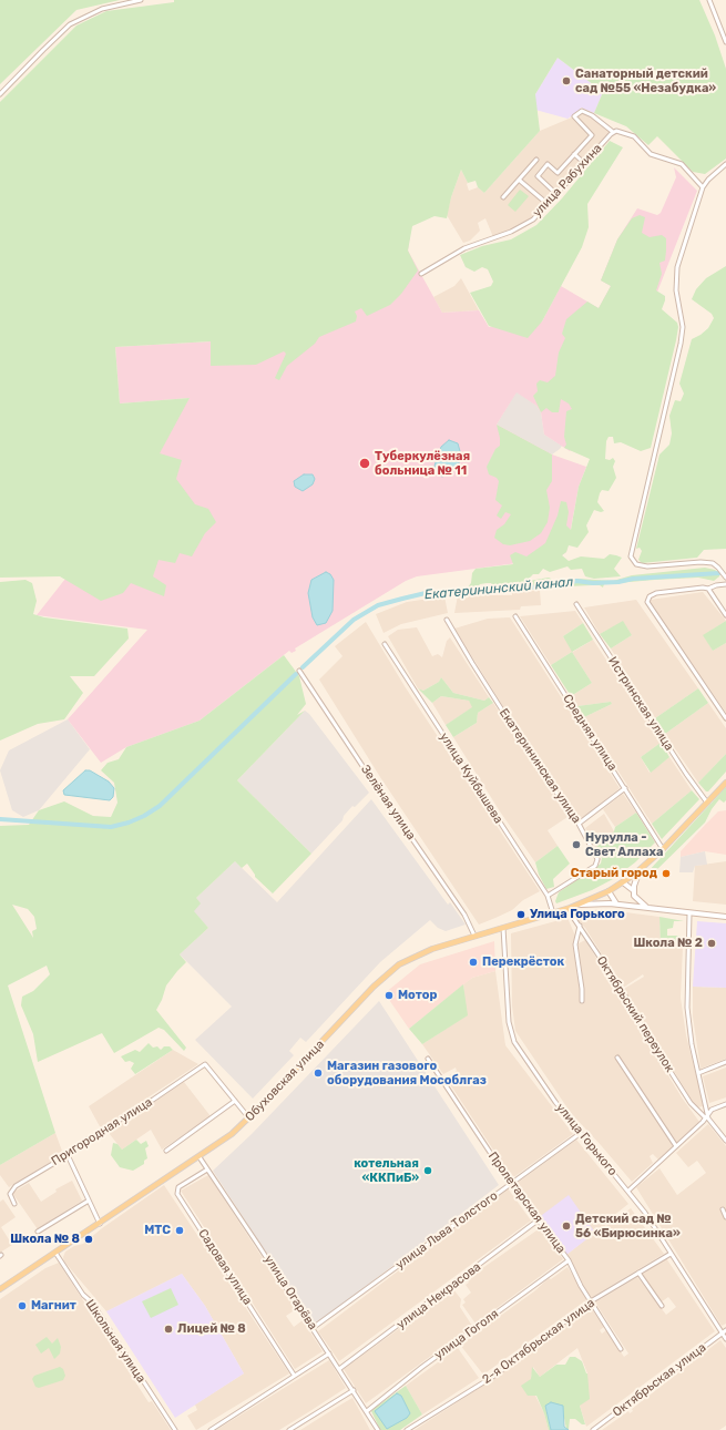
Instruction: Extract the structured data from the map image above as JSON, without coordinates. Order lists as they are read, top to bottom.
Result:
{
  "streets": {
    "main road": ["Обуховская улица"],
    "street": [
      "улица Рабухина",
      "Истринская улица",
      "Средняя улица",
      "Екатерининская улица",
      "улица Куйбышева",
      "Зелёная улица",
      "Октябрьский переулок",
      "Пригородная улица",
      "улица Горького",
      "Пролетарская улица",
      "улица Льва Толстого",
      "Садовая улица",
      "улица Огарёва",
      "улица Некрасова",
      "улица Гоголя",
      "Школьная улица",
      "2-я Октябрьская улица",
      "Октябрьская улица"
    ]
  },
  "crossings": [
    ["Екатерининская улица", "улица Куйбышева"],
    ["улица Куйбышева", "Обуховская улица"],
    ["Зелёная улица", "Обуховская улица"],
    ["Октябрьский переулок", "Обуховская улица"],
    ["Обуховская улица", "улица Горького"],
    ["Обуховская улица", "улица Огарёва"],
    ["Обуховская улица", "Школьная улица"],
    ["улица Горького", "улица Льва Толстого"],
    ["улица Горького", "2-я Октябрьская улица"],
    ["улица Горького", "Октябрьская улица"],
    ["Пролетарская улица", "улица Льва Толстого"],
    ["Пролетарская улица", "улица Некрасова"],
    ["Пролетарская улица", "улица Гоголя"],
    ["Пролетарская улица", "2-я Октябрьская улица"],
    ["улица Льва Толстого", "улица Огарёва"],
    ["Садовая улица", "улица Огарёва"],
    ["улица Огарёва", "улица Некрасова"],
    ["улица Огарёва", "улица Гоголя"]
  ],
  "water": ["Екатерининский канал"],
  "places": [
    "Санаторный детский сад №55 «Незабудка»",
    "Туберкулёзная больница № 11",
    "Нурулла - Свет Аллаха",
    "Старый город",
    "Улица Горького",
    "Школа № 2",
    "Перекрёсток",
    "Мотор",
    "Магазин газового оборудования Мособлгаз",
    "котельная «ККПиБ»",
    "Детский сад № 56 «Бирюсинка»",
    "МТС",
    "Школа № 8",
    "Магнит",
    "Лицей № 8"
  ]
}
